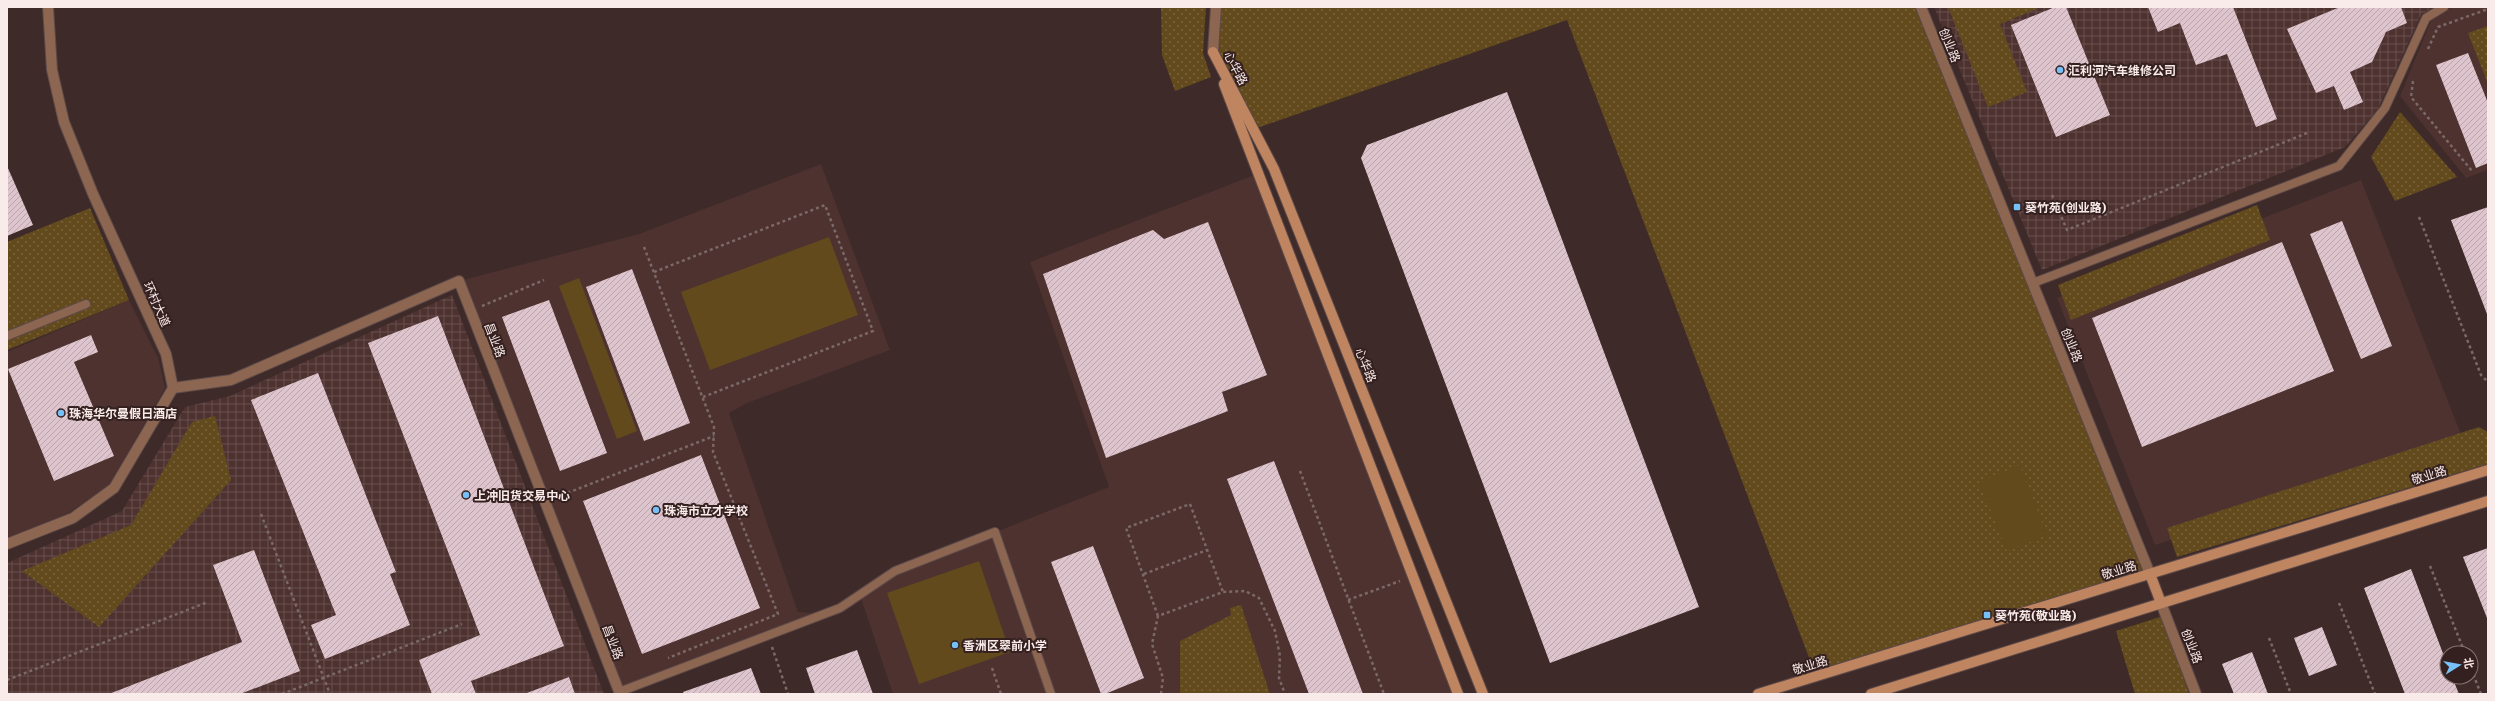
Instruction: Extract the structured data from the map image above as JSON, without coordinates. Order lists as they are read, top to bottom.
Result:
{
  "streets": {
    "street": [
      "创业路",
      "心华路",
      "环村大道",
      "昌业路",
      "敬业路"
    ]
  },
  "crossings": [
    ["创业路", "敬业路"],
    ["环村大道", "昌业路"]
  ],
  "places": {
    "other": [
      "汇利河汽车维修公司",
      "珠海华尔曼假日酒店",
      "上冲旧货交易中心",
      "珠海市立才学校",
      "香洲区翠前小学"
    ],
    "transit": ["葵竹苑(创业路)", "葵竹苑(敬业路)"]
  },
  "north": "right"
}
